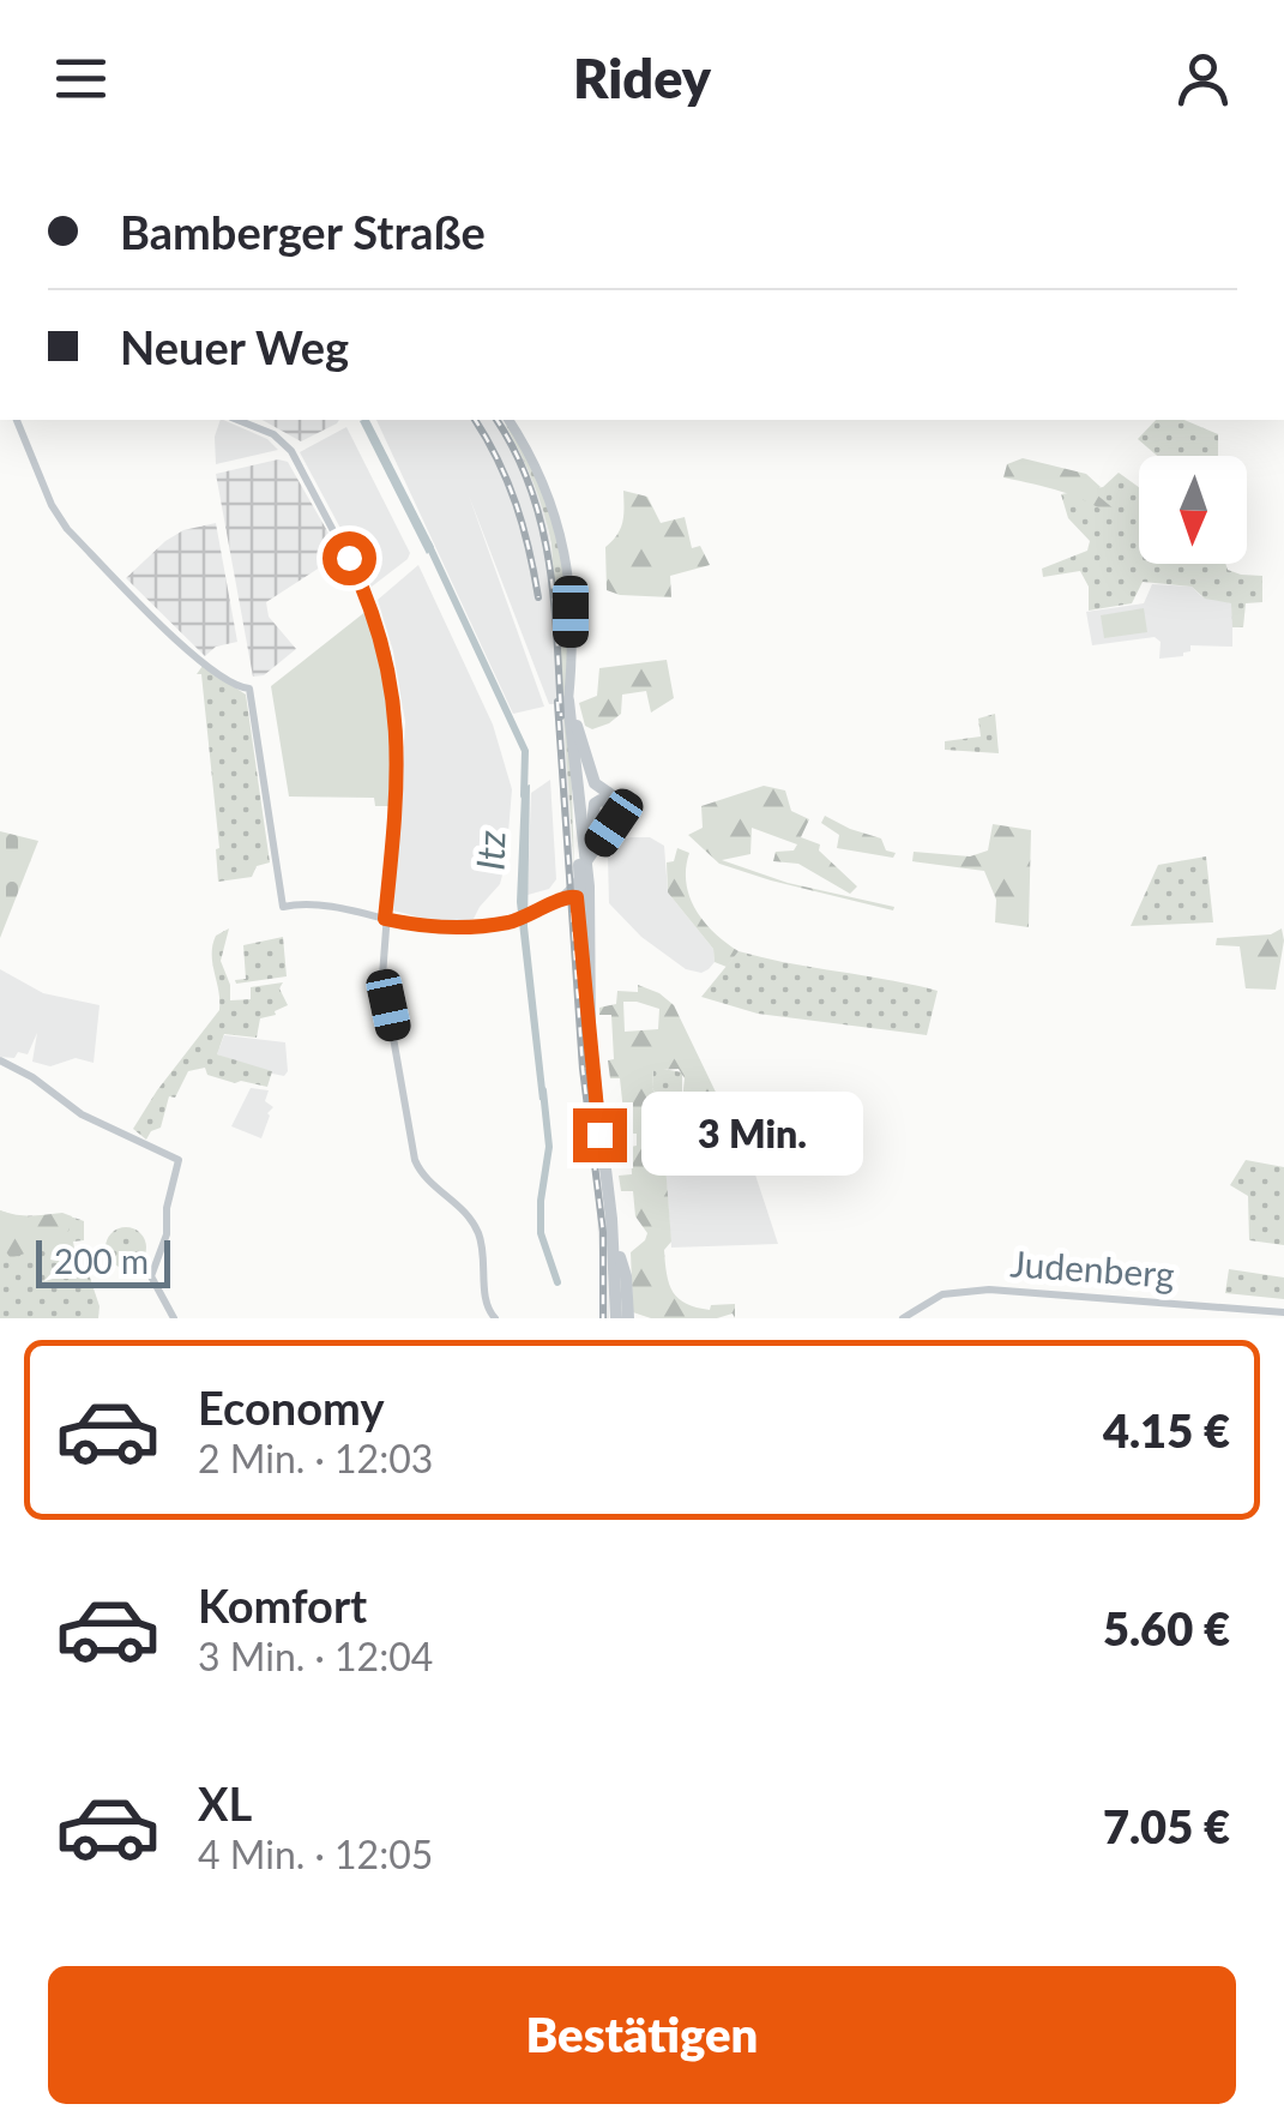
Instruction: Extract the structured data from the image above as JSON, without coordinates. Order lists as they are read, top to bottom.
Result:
{
  "streets": {
    "street": ["Judenberg"]
  },
  "water": ["Itz"],
  "scale_bar": "200 m",
  "north": "bottom",
  "page": {
    "header": "Ridey",
    "banner": ["Bamberger Straße", "Neuer Weg"],
    "bubble": "3 Min.",
    "scale": "200 m",
    "list": [
      {
        "name": "Economy",
        "note": "2 Min. · 12:03",
        "value": "4.15 €"
      },
      {
        "name": "Komfort",
        "note": "3 Min. · 12:04",
        "value": "5.60 €"
      },
      {
        "name": "XL",
        "note": "4 Min. · 12:05",
        "value": "7.05 €"
      }
    ],
    "buttons": "Bestätigen"
  }
}
